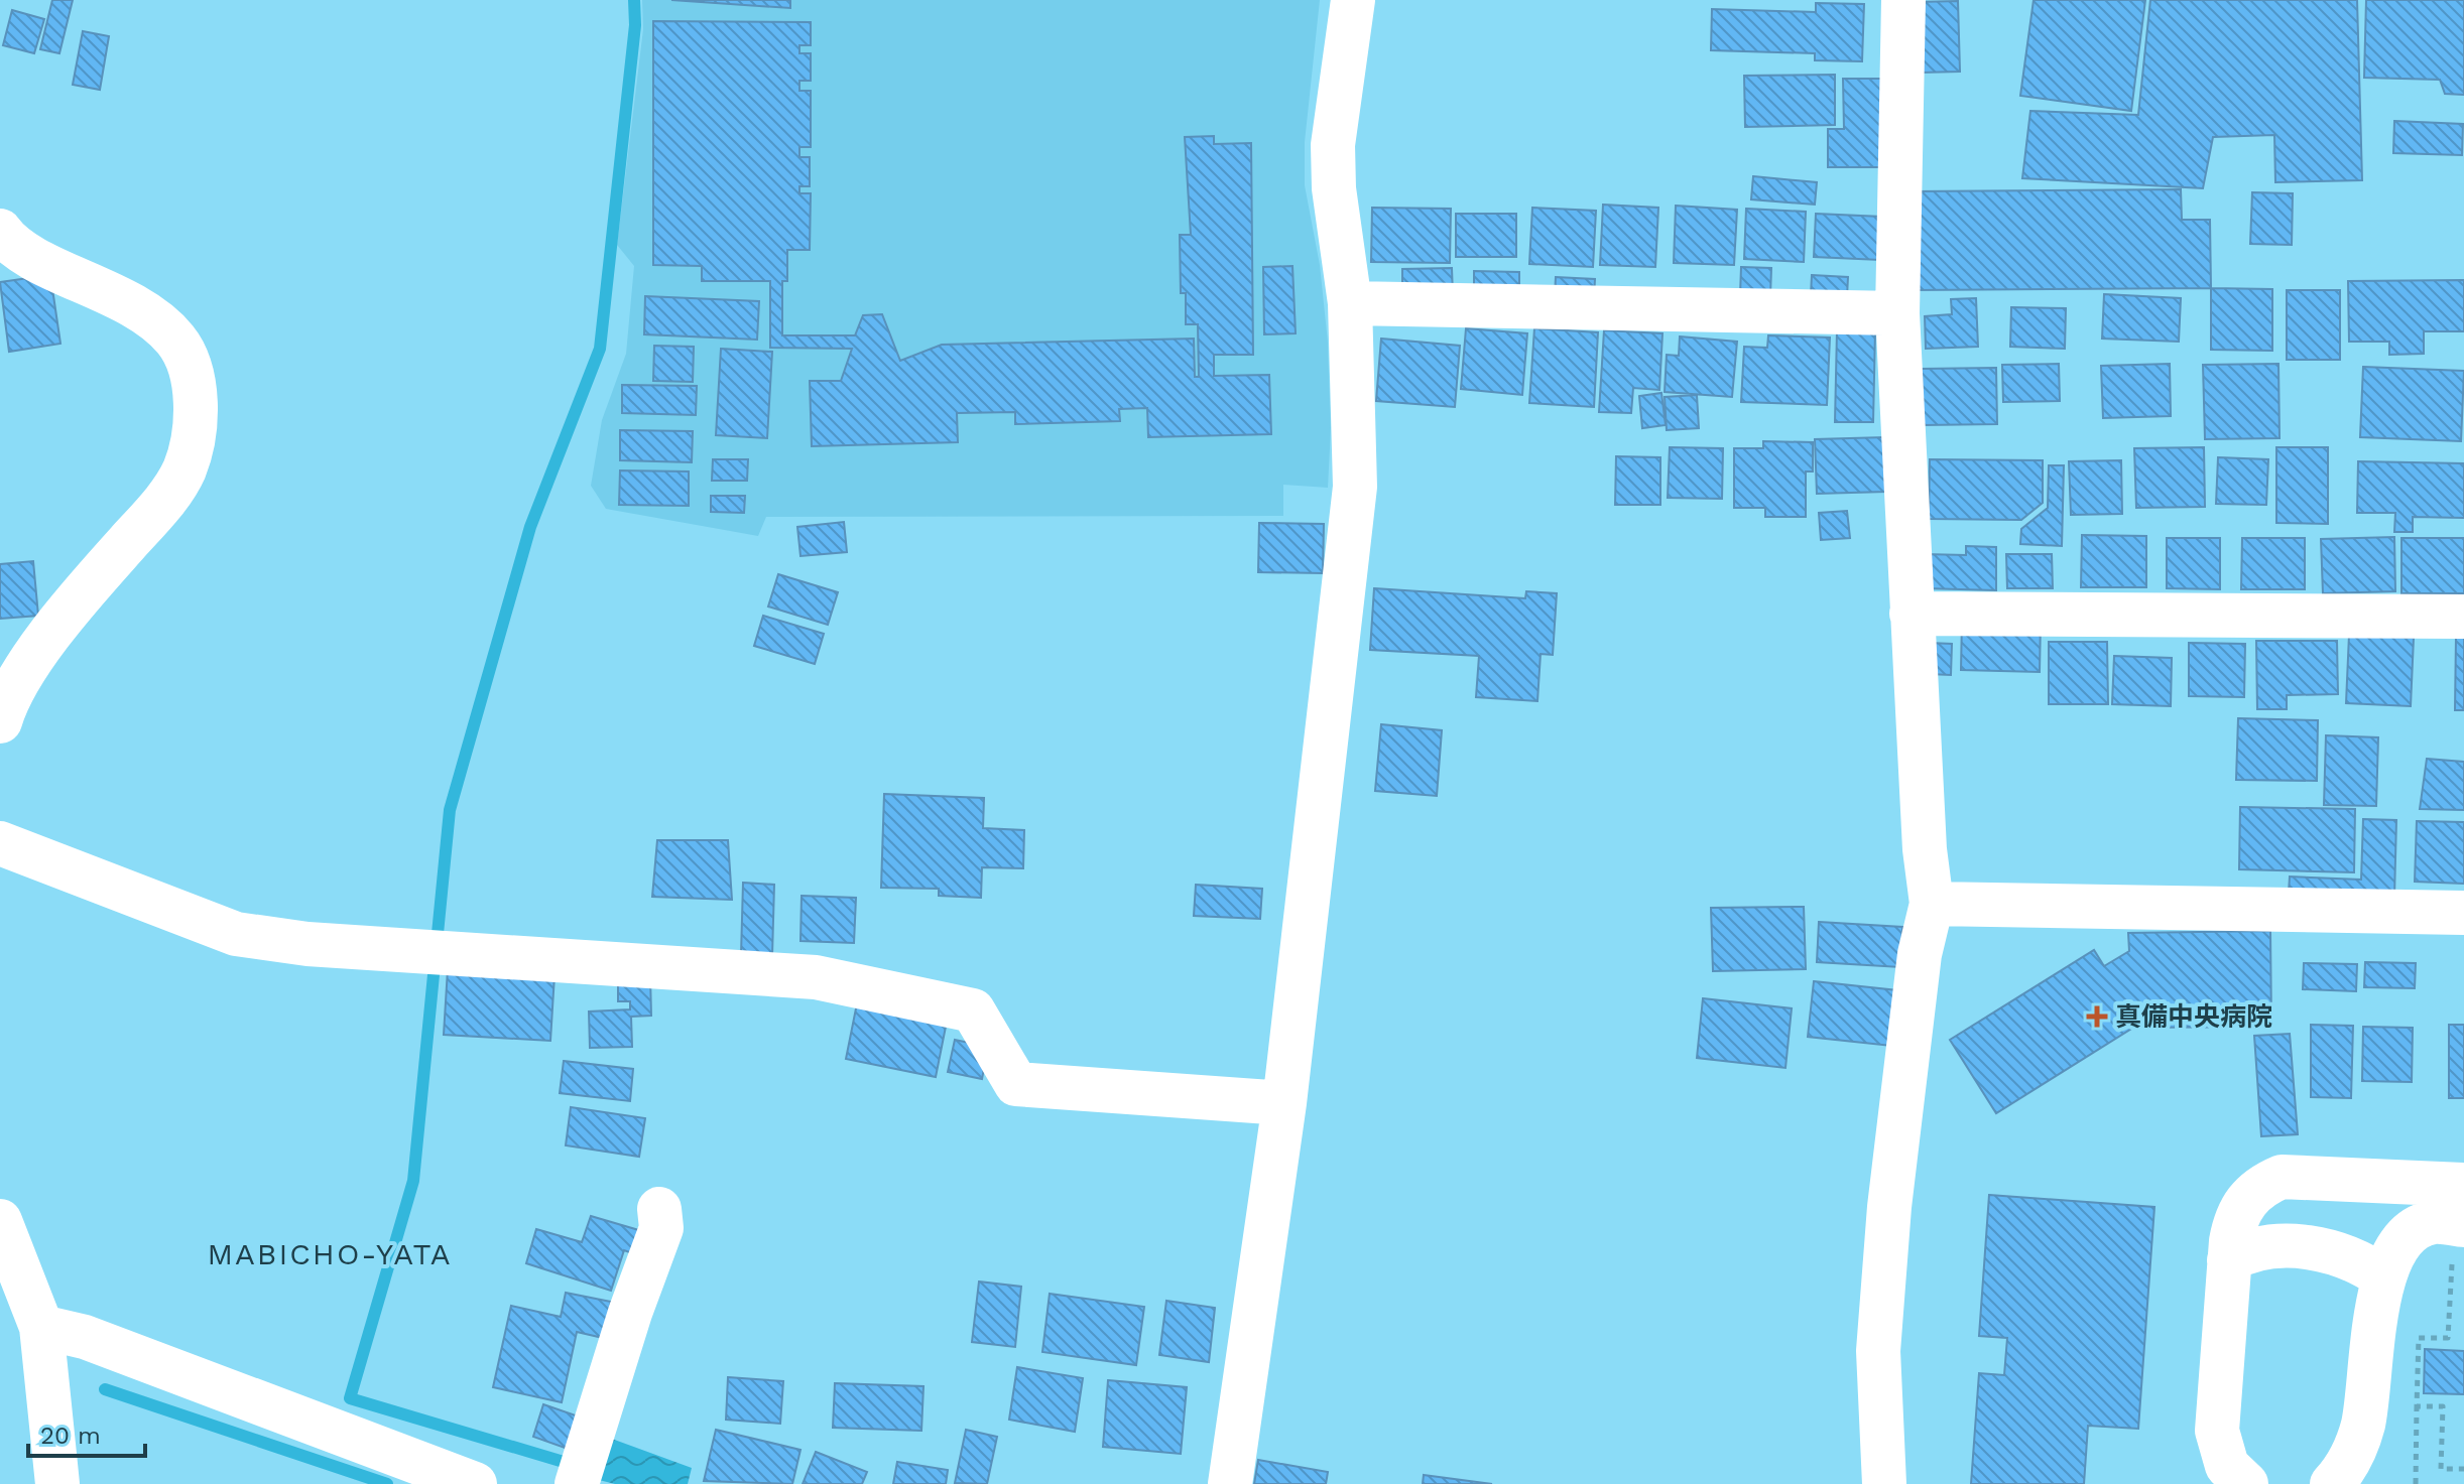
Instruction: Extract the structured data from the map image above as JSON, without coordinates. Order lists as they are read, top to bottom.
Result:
{
  "districts": ["MABICHO-YATA"],
  "places": {
    "health": ["真備中央病院"]
  },
  "scale_bar": "20 m"
}
